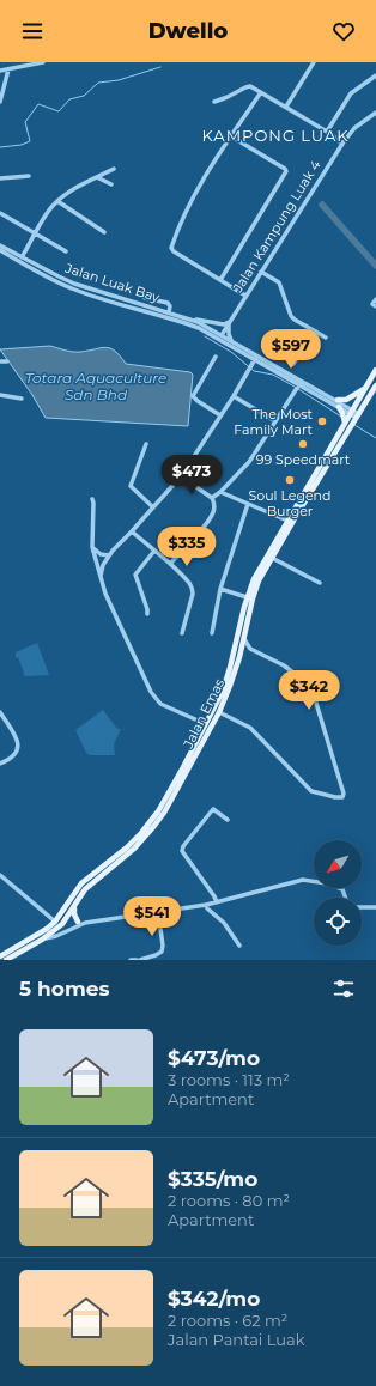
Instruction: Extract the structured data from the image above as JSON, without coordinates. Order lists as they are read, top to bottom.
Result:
{
  "streets": {
    "main road": ["Jalan Emas"],
    "street": ["Jalan Kampung Luak 4", "Jalan Luak Bay"]
  },
  "crossings": [
    ["Jalan Kampung Luak 4", "Jalan Luak Bay"]
  ],
  "districts": ["KAMPONG LUAK"],
  "water": ["Totara Aquaculture Sdn Bhd"],
  "places": ["The Most Family Mart", "99 Speedmart", "Soul Legend Burger"],
  "north": "bottom left",
  "page": {
    "header": "Dwello",
    "price": [
      "$597",
      "$473",
      "$335",
      "$342",
      "$541"
    ],
    "heading": "5 homes",
    "list": [
      {
        "name": "$473/mo",
        "note": "3 rooms · 113 m² · Apartment"
      },
      {
        "name": "$335/mo",
        "note": "2 rooms · 80 m² · Apartment"
      },
      {
        "name": "$342/mo",
        "note": "2 rooms · 62 m² · Jalan Pantai Luak"
      }
    ]
  }
}
